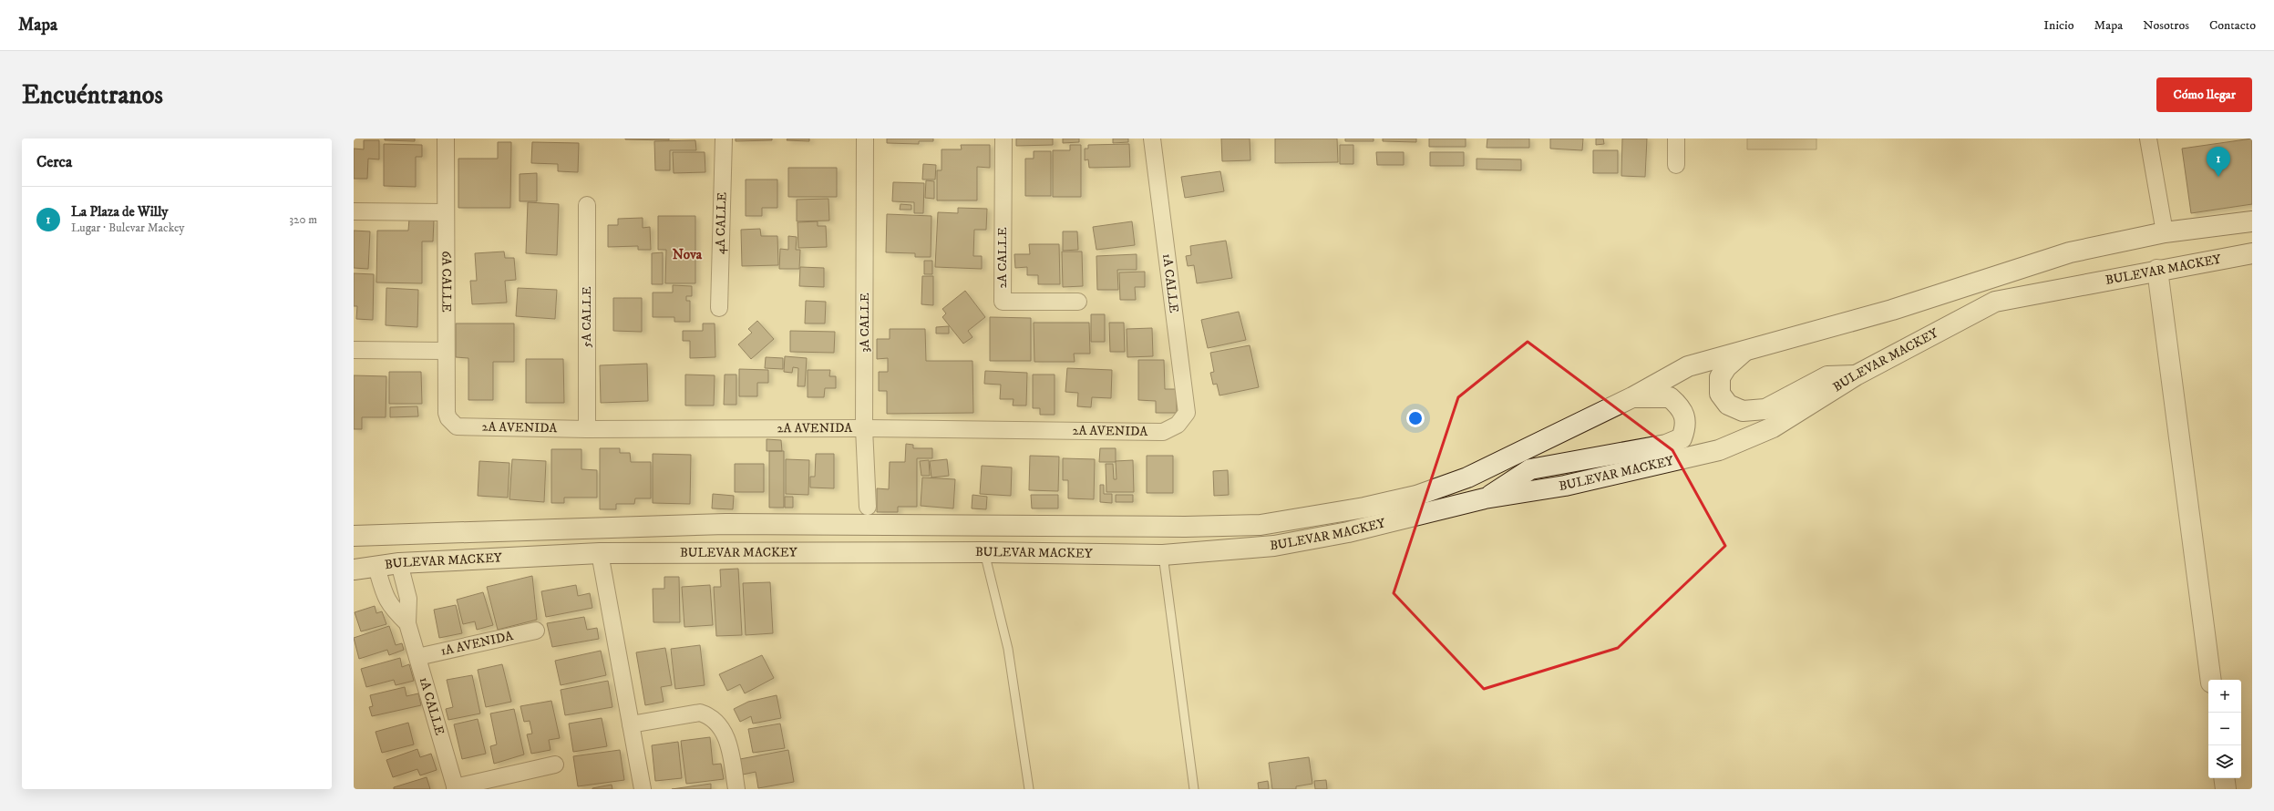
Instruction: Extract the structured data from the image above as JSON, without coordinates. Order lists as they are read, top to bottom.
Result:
{
  "streets": {
    "main road": ["BULEVAR MACKEY"],
    "street": [
      "4A CALLE",
      "2A CALLE",
      "6A CALLE",
      "1A CALLE",
      "5A CALLE",
      "3A CALLE",
      "2A AVENIDA",
      "1A AVENIDA"
    ]
  },
  "crossings": [
    ["BULEVAR MACKEY", "1A CALLE"],
    ["6A CALLE", "2A AVENIDA"],
    ["1A CALLE", "2A AVENIDA"],
    ["1A CALLE", "1A AVENIDA"],
    ["5A CALLE", "2A AVENIDA"],
    ["3A CALLE", "2A AVENIDA"]
  ],
  "districts": ["Nova"],
  "page": {
    "header": "Mapa",
    "nav": [
      "Inicio",
      "Mapa",
      "Nosotros",
      "Contacto"
    ],
    "buttons": "Cómo llegar",
    "title": "Encuéntranos",
    "heading": "Cerca",
    "pins": "1",
    "list": [
      {
        "mark": "1",
        "name": "La Plaza de Willy",
        "note": "Lugar · Bulevar Mackey",
        "value": "320 m"
      }
    ],
    "map_buttons": ["+", "−"]
  }
}
